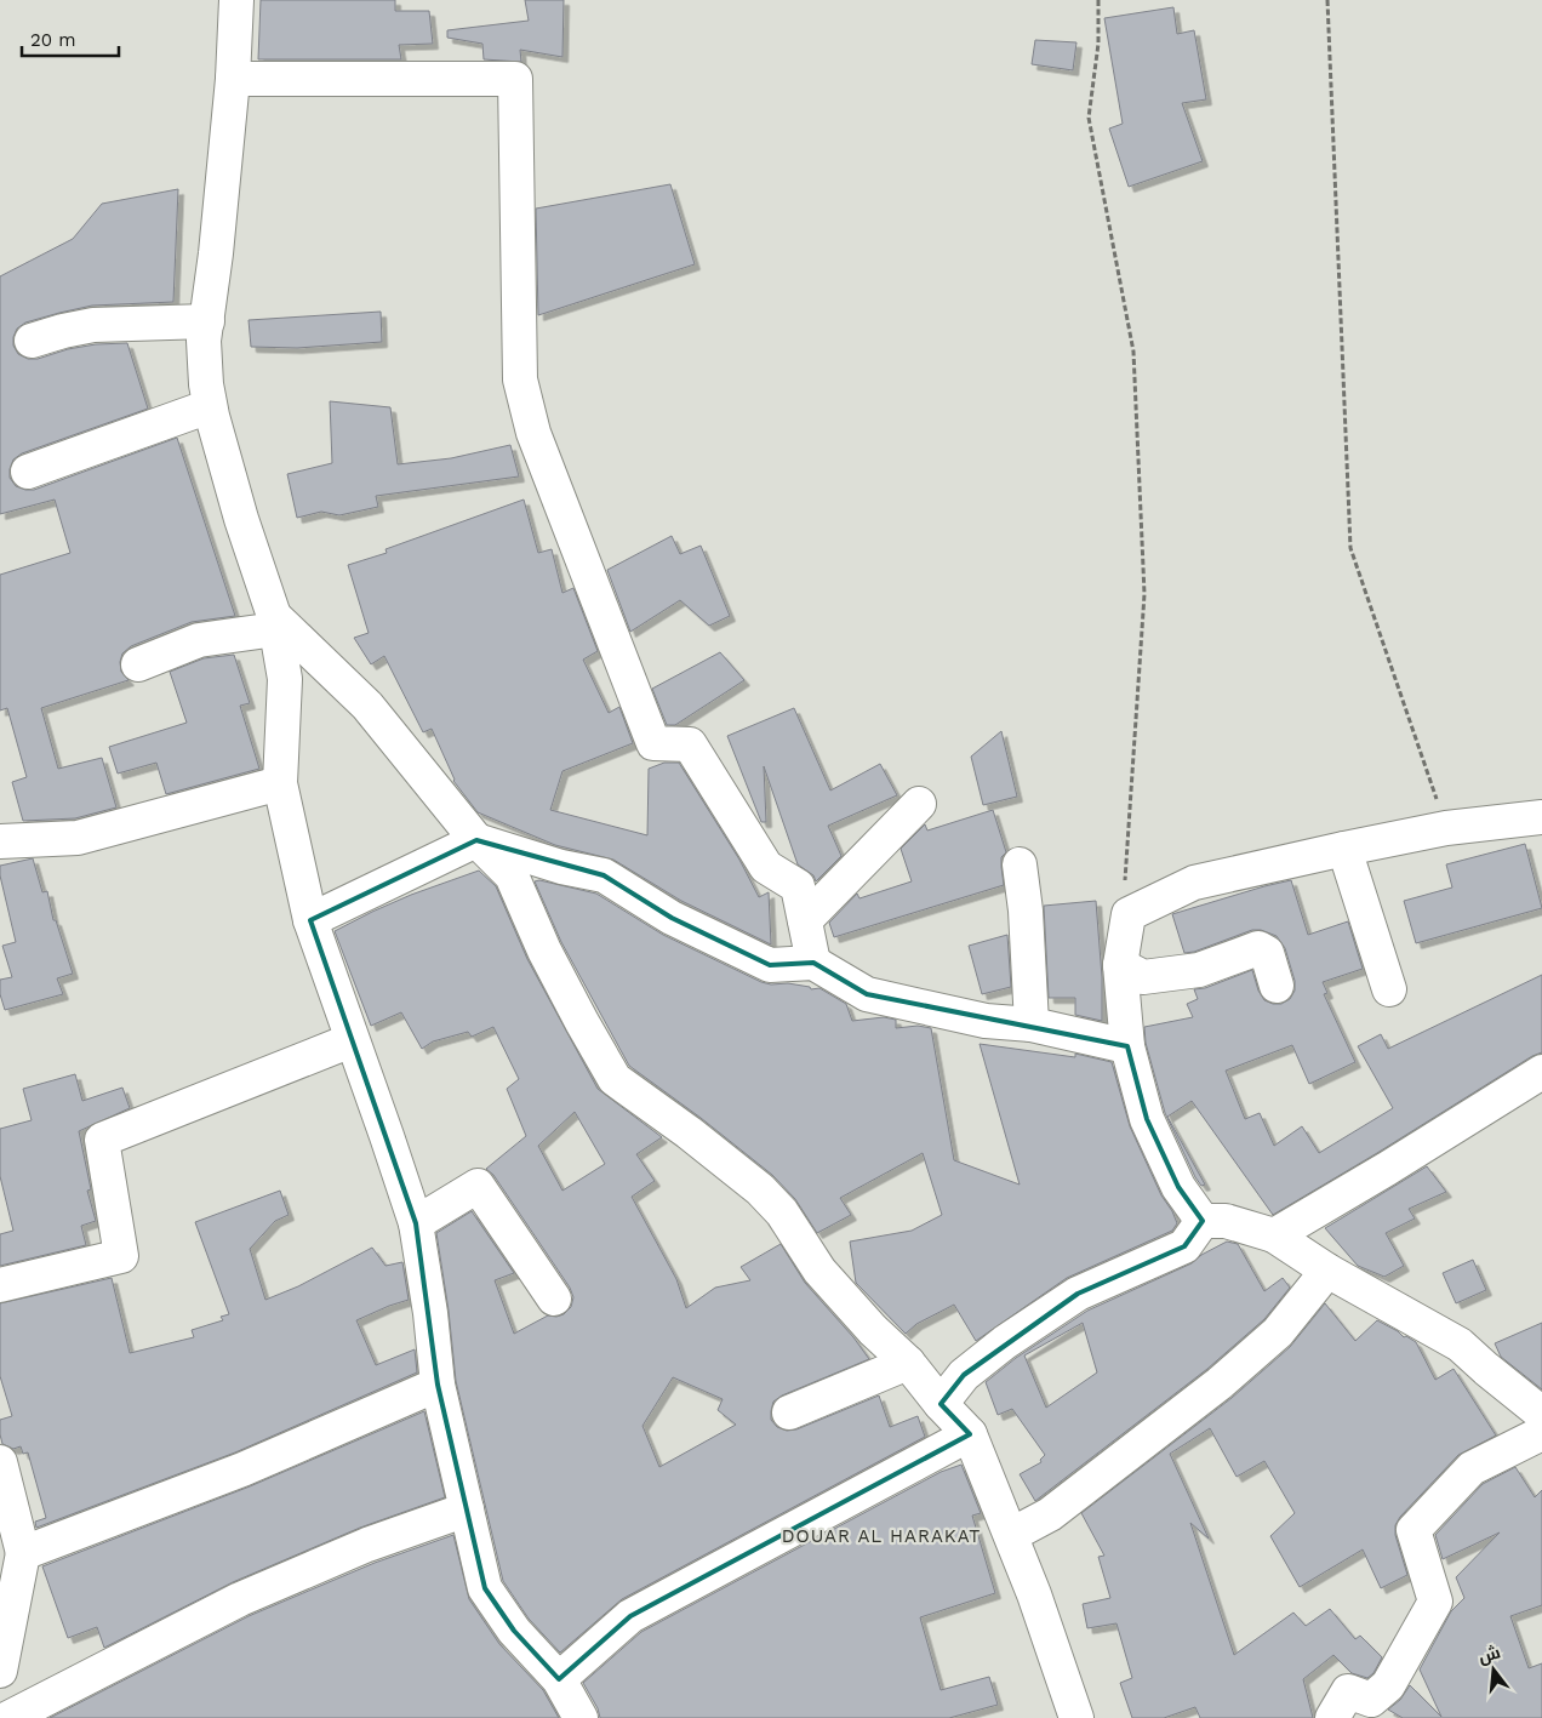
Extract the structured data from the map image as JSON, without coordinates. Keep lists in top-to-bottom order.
{
  "districts": ["DOUAR AL HARAKAT"],
  "scale_bar": "20 m",
  "north": "top"
}
